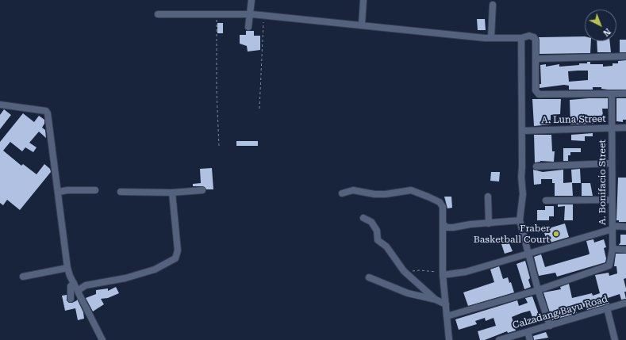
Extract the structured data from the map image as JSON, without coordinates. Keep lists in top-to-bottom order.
{
  "streets": {
    "street": ["A. Luna Street", "A. Bonifacio Street", "Calzadang Bayu Road"]
  },
  "crossings": [
    ["A. Luna Street", "A. Bonifacio Street"]
  ],
  "places": ["Fraber Basketball Court"],
  "north": "bottom right"
}
